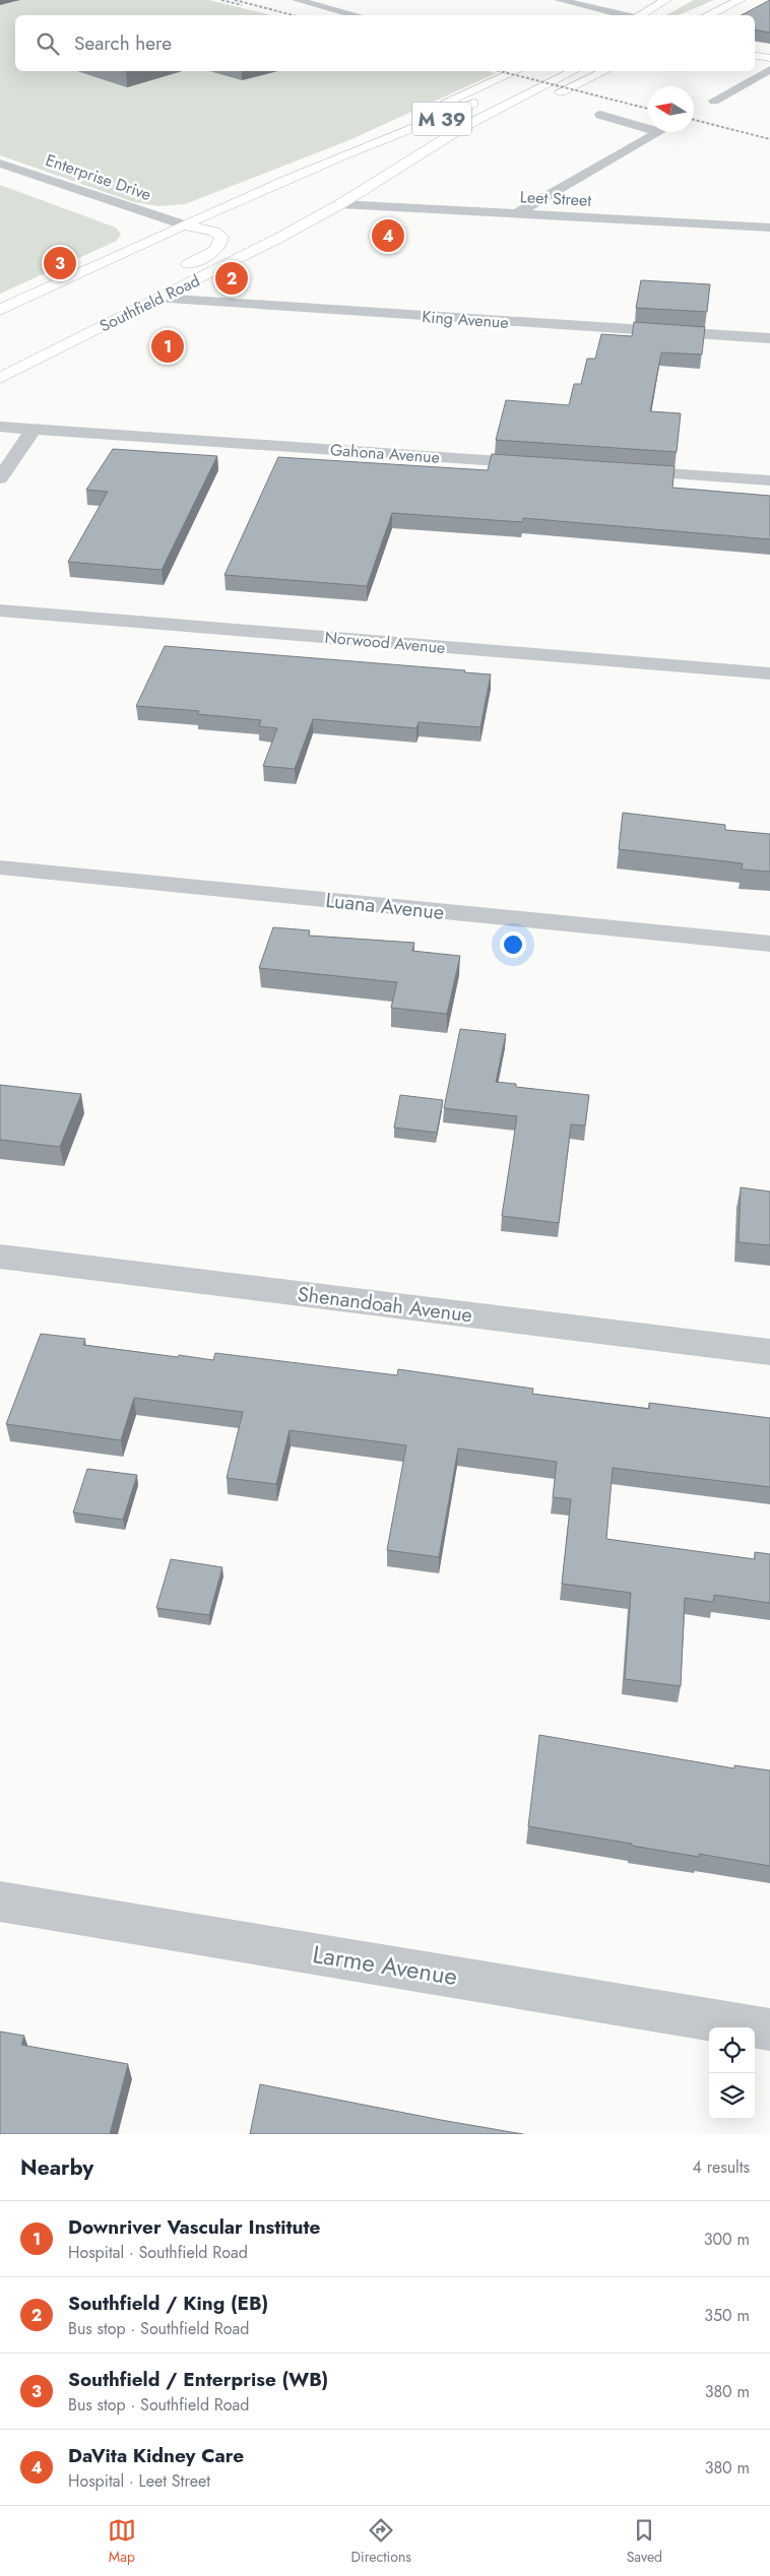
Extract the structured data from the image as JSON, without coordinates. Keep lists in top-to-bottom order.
{
  "streets": {
    "main road": ["M 39", "Southfield Road"],
    "street": [
      "Enterprise Drive",
      "Leet Street",
      "King Avenue",
      "Gahona Avenue",
      "Norwood Avenue",
      "Luana Avenue",
      "Shenandoah Avenue",
      "Larme Avenue"
    ]
  },
  "crossings": [
    ["M 39", "Enterprise Drive"],
    ["Leet Street", "Southfield Road"],
    ["Southfield Road", "King Avenue"]
  ],
  "north": "left",
  "page": {
    "search": "Search here",
    "pins": [
      "4",
      "3",
      "2",
      "1"
    ],
    "heading": ["Nearby", "4 results"],
    "list": [
      {
        "mark": "1",
        "name": "Downriver Vascular Institute",
        "note": "Hospital · Southfield Road",
        "value": "300 m"
      },
      {
        "mark": "2",
        "name": "Southfield / King (EB)",
        "note": "Bus stop · Southfield Road",
        "value": "350 m"
      },
      {
        "mark": "3",
        "name": "Southfield / Enterprise (WB)",
        "note": "Bus stop · Southfield Road",
        "value": "380 m"
      },
      {
        "mark": "4",
        "name": "DaVita Kidney Care",
        "note": "Hospital · Leet Street",
        "value": "380 m"
      }
    ],
    "nav": ["Map", "Directions", "Saved"]
  }
}
